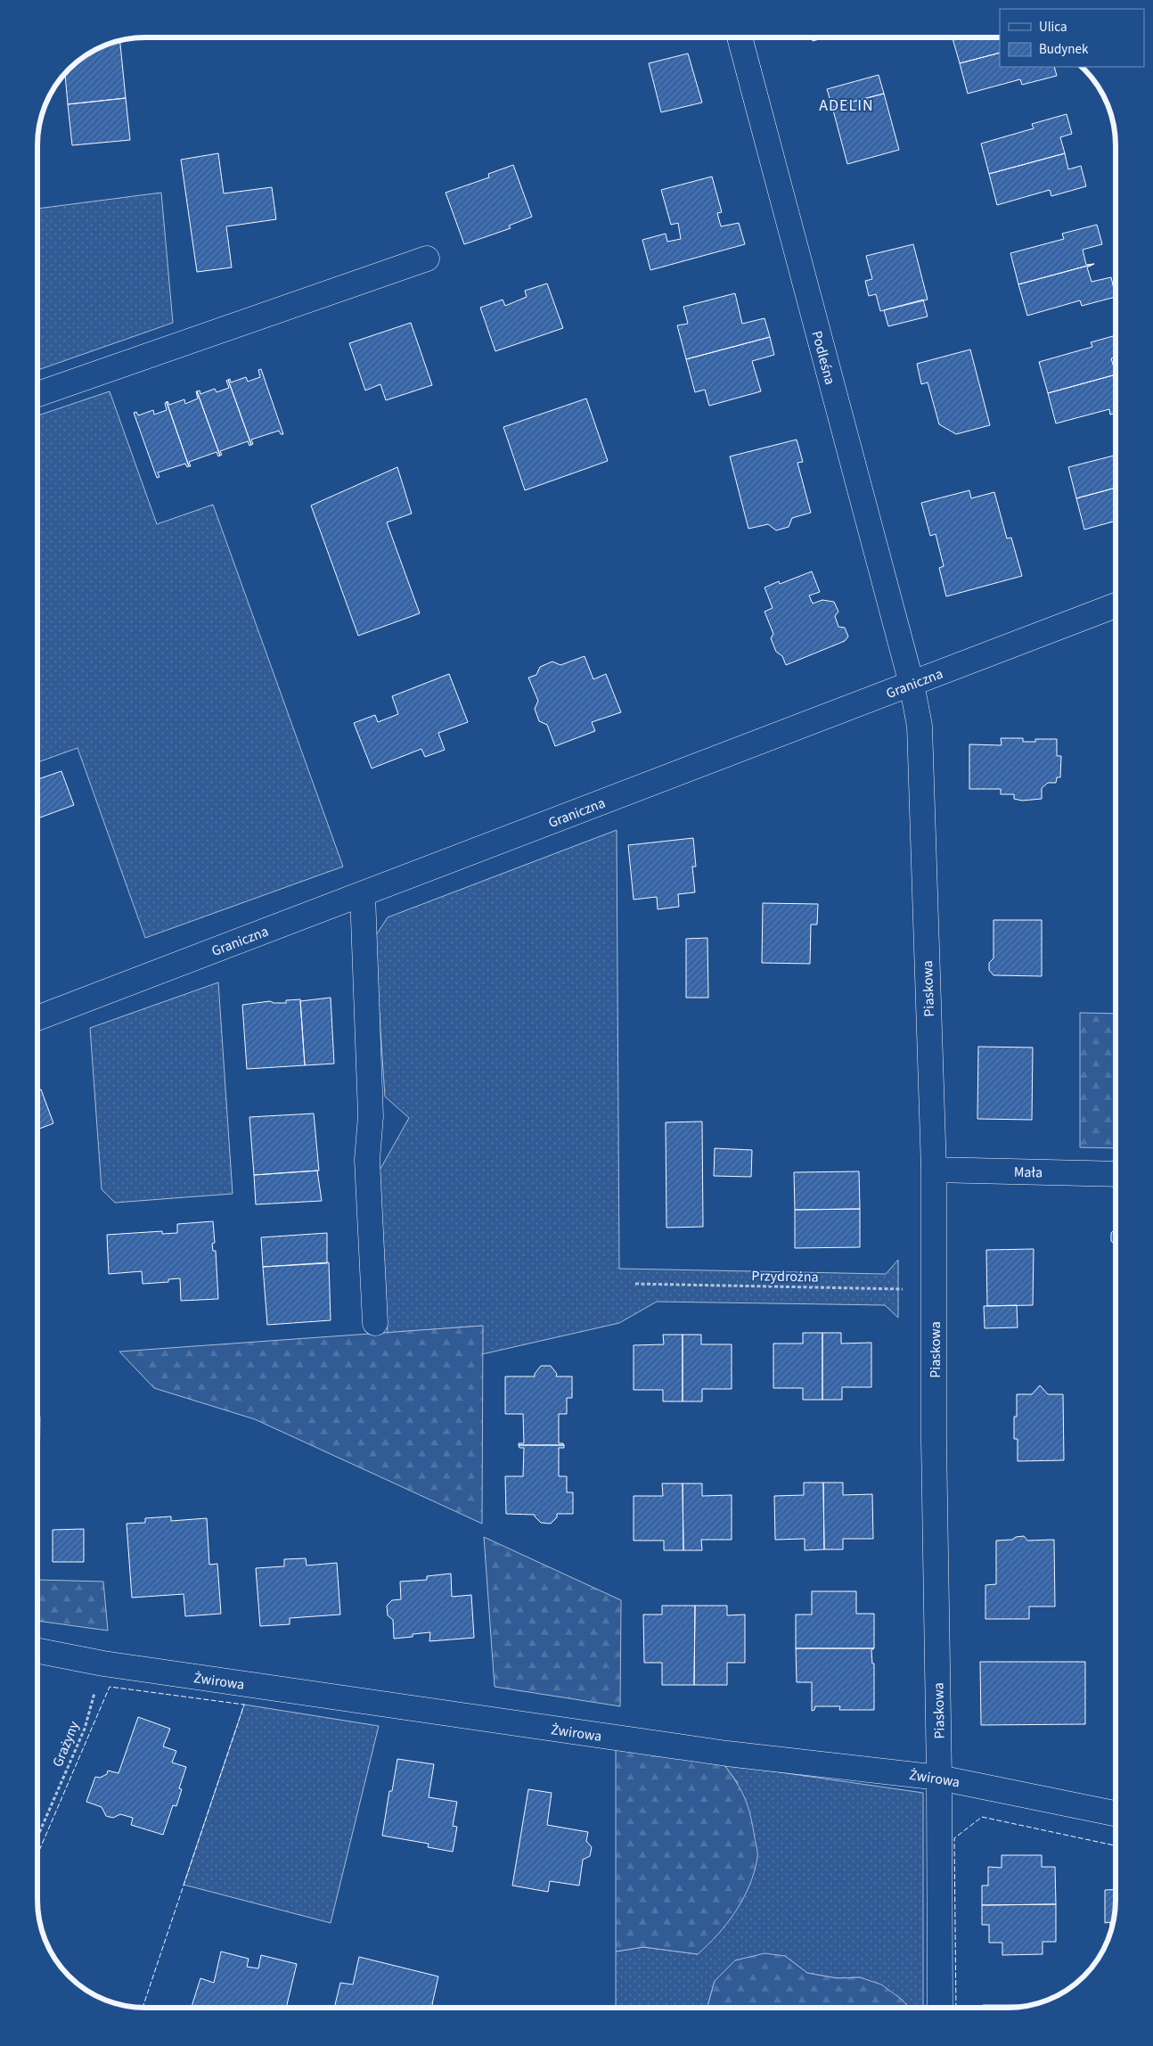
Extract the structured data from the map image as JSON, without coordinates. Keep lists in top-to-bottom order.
{
  "streets": {
    "street": [
      "Podleśna",
      "Graniczna",
      "Piaskowa",
      "Mała",
      "Żwirowa"
    ],
    "path": ["Przydrożna", "Grażyny"]
  },
  "crossings": [
    ["Podleśna", "Graniczna"],
    ["Podleśna", "Piaskowa"],
    ["Graniczna", "Piaskowa"],
    ["Piaskowa", "Mała"],
    ["Piaskowa", "Przydrożna"],
    ["Piaskowa", "Żwirowa"],
    ["Żwirowa", "Grażyny"]
  ],
  "districts": ["ADELIN"],
  "legend": ["Ulica", "Budynek"]
}
